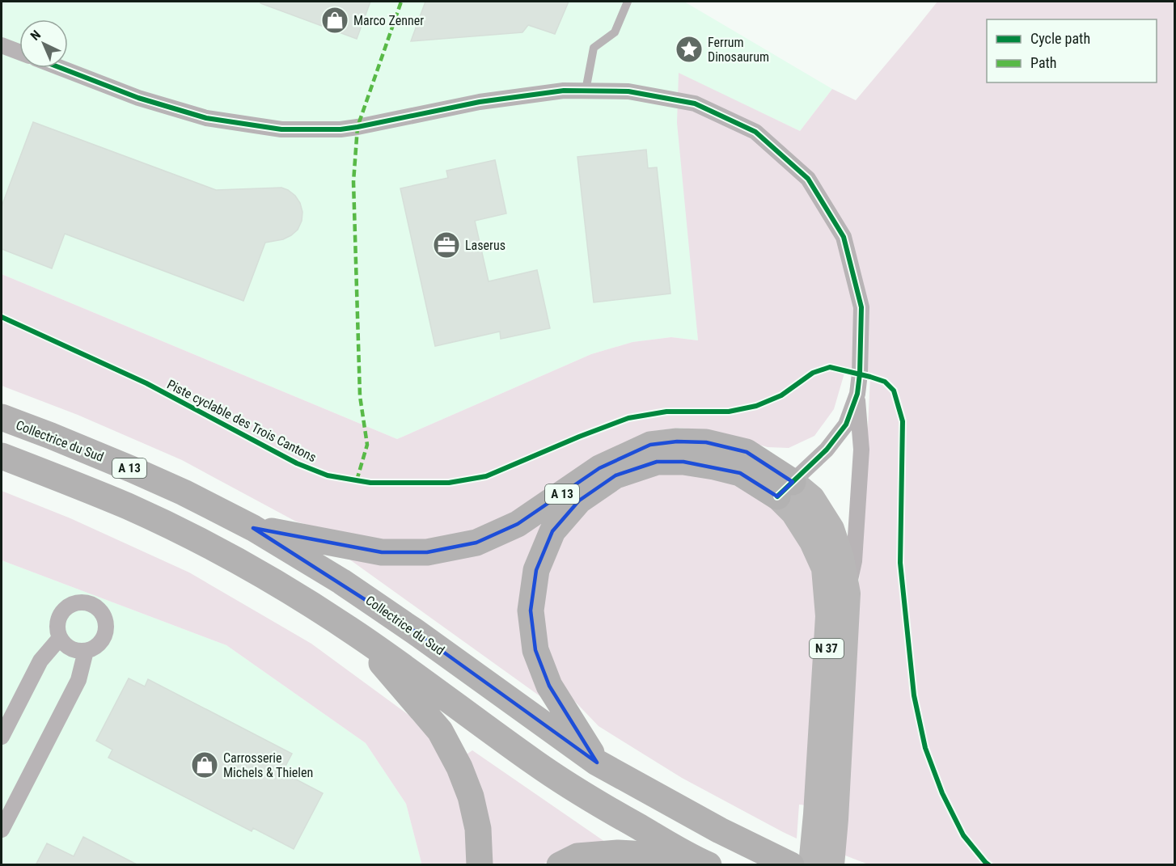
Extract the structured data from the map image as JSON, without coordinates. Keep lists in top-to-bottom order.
{
  "streets": {
    "highway": ["Collectrice du Sud", "A 13"],
    "main road": ["N 37"],
    "cycle path": ["Piste cyclable des Trois Cantons"]
  },
  "crossings": [
    ["Collectrice du Sud", "A 13"],
    ["A 13", "N 37"]
  ],
  "places": {
    "shop": ["Marco Zenner", "Carrosserie Michels & Thielen"],
    "place": ["Ferrum Dinosaurum"],
    "office": ["Laserus"]
  },
  "legend": ["Cycle path", "Path"],
  "north": "top left"
}
